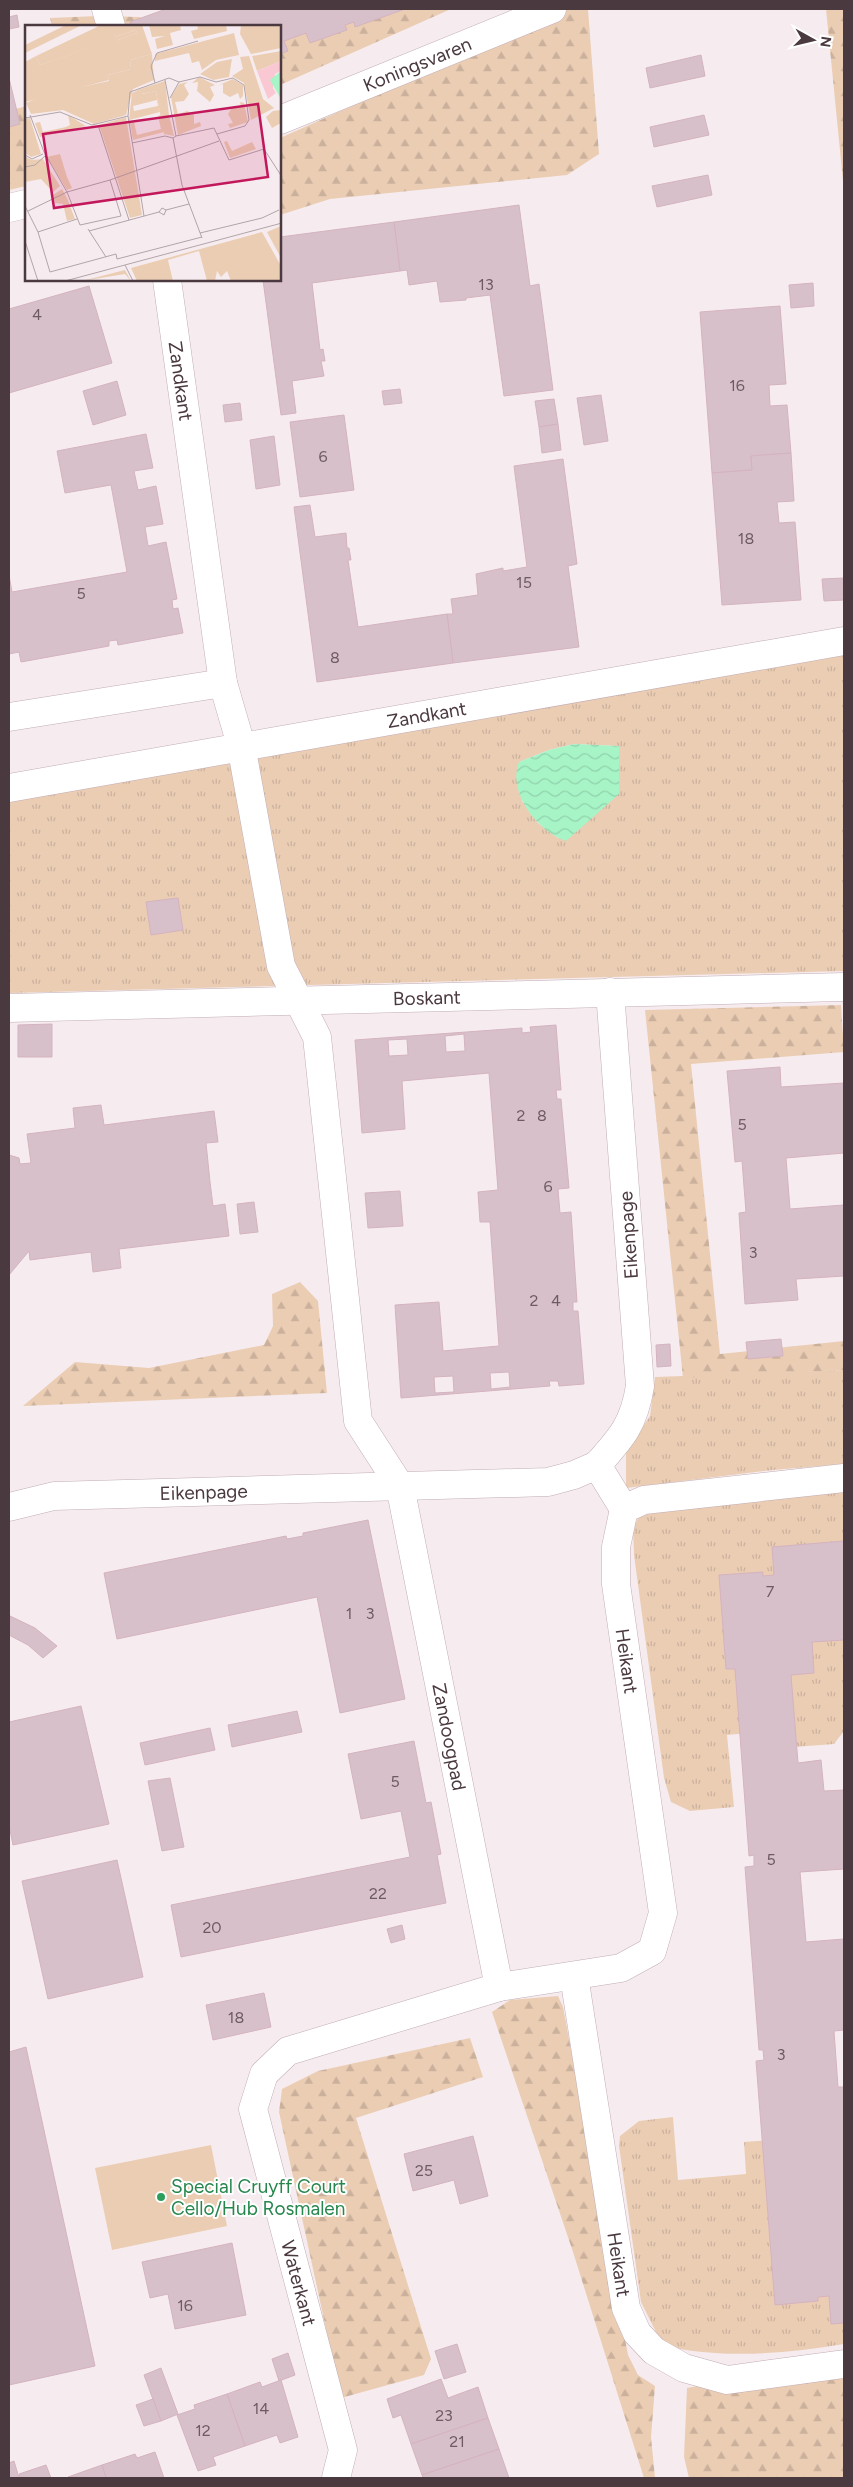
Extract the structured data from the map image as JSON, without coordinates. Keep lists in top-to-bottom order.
{
  "streets": {
    "street": [
      "Koningsvaren",
      "Zandkant",
      "Boskant",
      "Eikenpage",
      "Heikant",
      "Zandoogpad",
      "Waterkant"
    ]
  },
  "crossings": [
    ["Zandkant", "Boskant"],
    ["Zandkant", "Eikenpage"],
    ["Zandkant", "Zandoogpad"],
    ["Boskant", "Eikenpage"],
    ["Eikenpage", "Zandoogpad"],
    ["Heikant", "Zandoogpad"],
    ["Heikant", "Waterkant"],
    ["Zandoogpad", "Waterkant"]
  ],
  "places": ["Special Cruyff Court Cello/Hub Rosmalen"],
  "house_numbers": [
    "13",
    "4",
    "16",
    "6",
    "18",
    "15",
    "5",
    "8",
    "2",
    "8",
    "5",
    "6",
    "3",
    "2",
    "4",
    "7",
    "1",
    "3",
    "5",
    "5",
    "22",
    "20",
    "18",
    "3",
    "25",
    "16",
    "14",
    "23",
    "12",
    "21"
  ],
  "north": "right"
}
